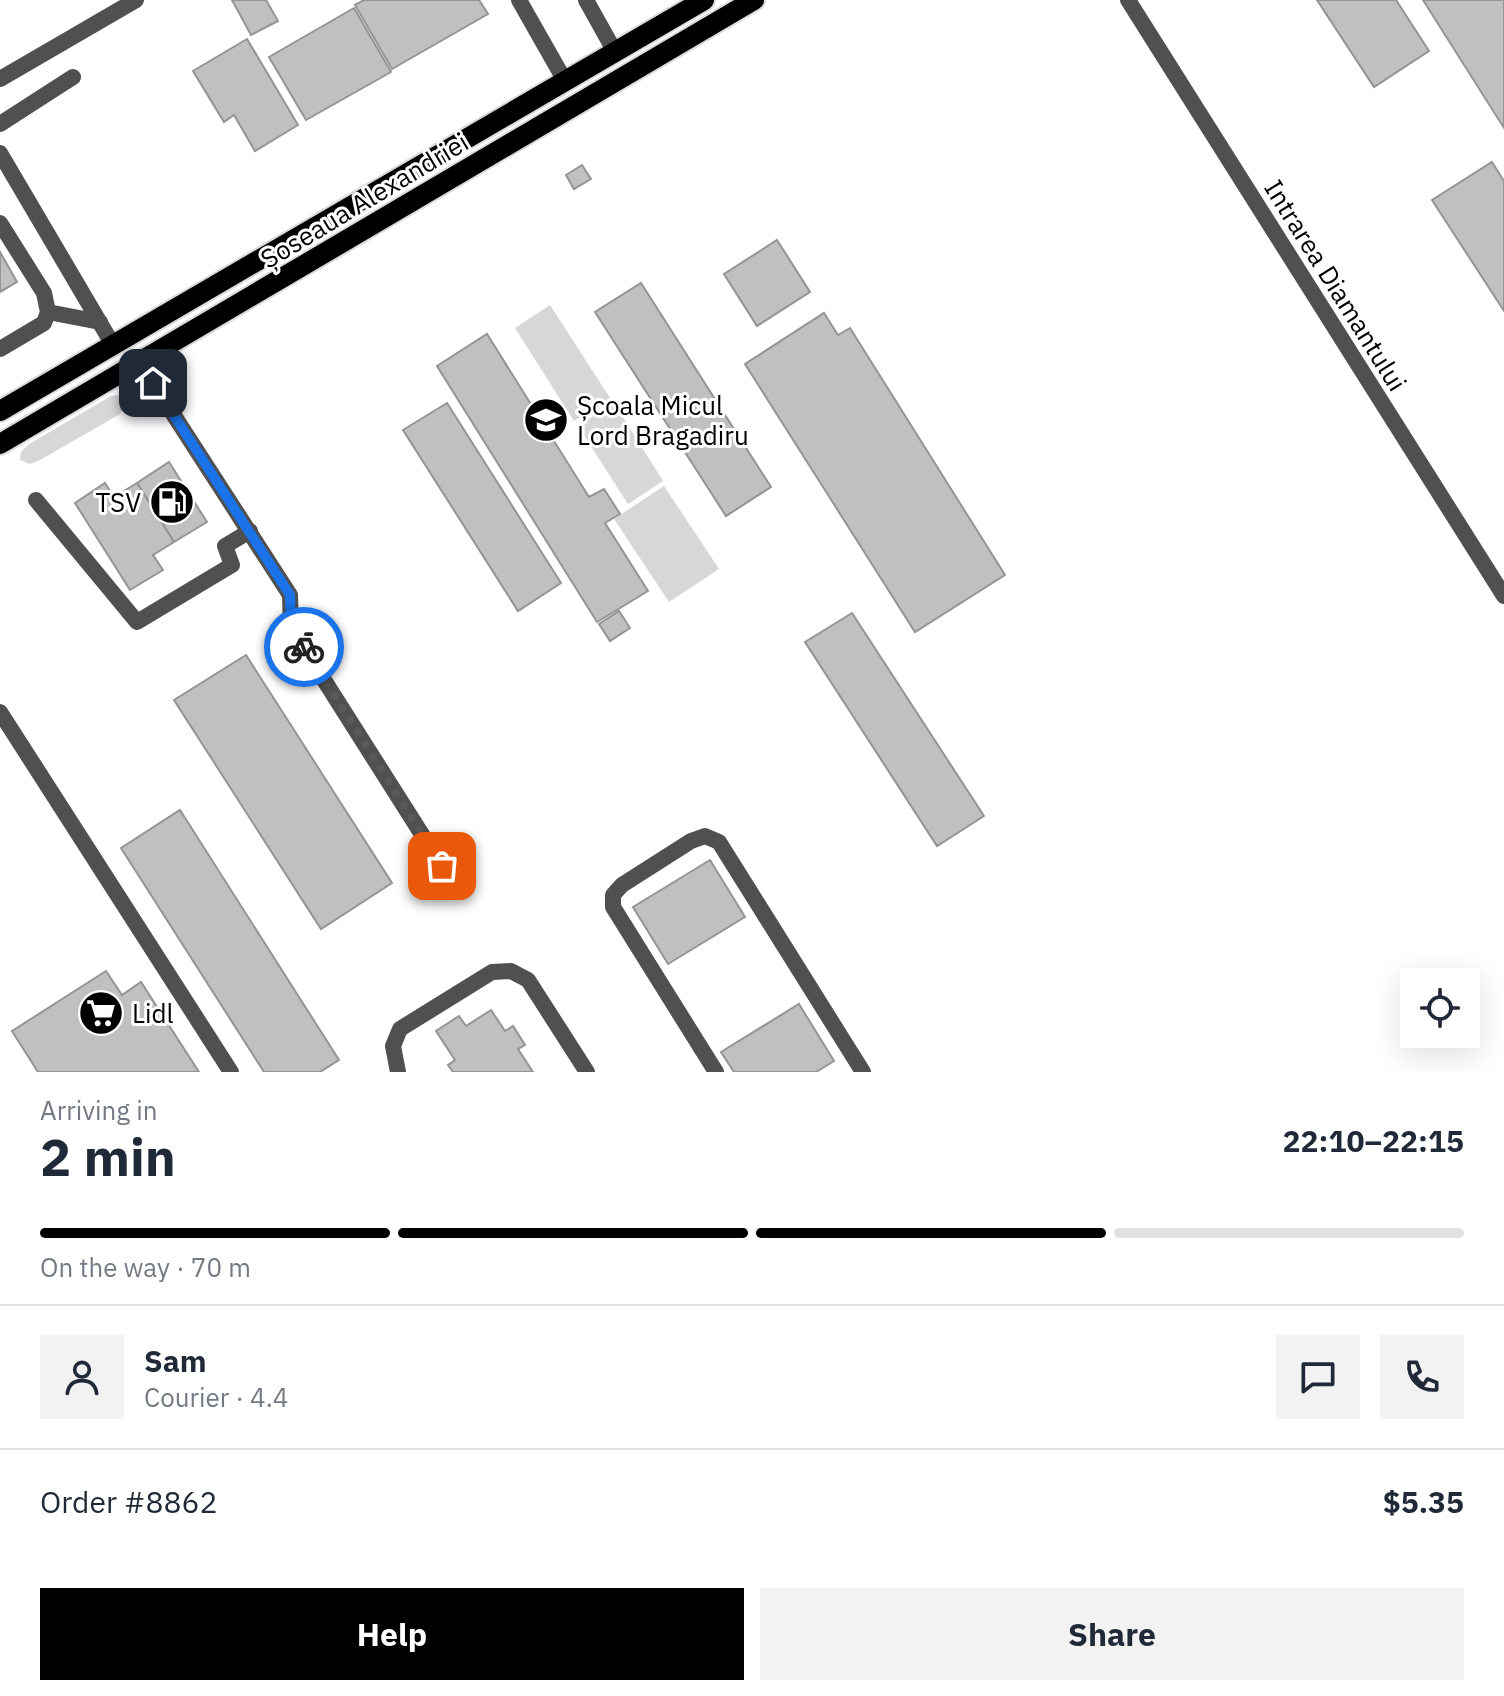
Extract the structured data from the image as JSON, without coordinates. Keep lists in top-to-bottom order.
{
  "streets": {
    "main road": ["Șoseaua Alexandriei"],
    "street": ["Intrarea Diamantului"]
  },
  "places": {
    "school or university": ["Școala Micul Lord Bragadiru"],
    "fuel station": ["TSV"],
    "supermarket": ["Lidl"]
  },
  "page": {
    "heading": ["2 min", "Arriving in", "22:10–22:15"],
    "panel": [
      "Sam",
      "Courier · 4.4",
      "Order #8862",
      "$5.35"
    ],
    "bar": "On the way · 70 m",
    "buttons": ["Help", "Share"]
  }
}
